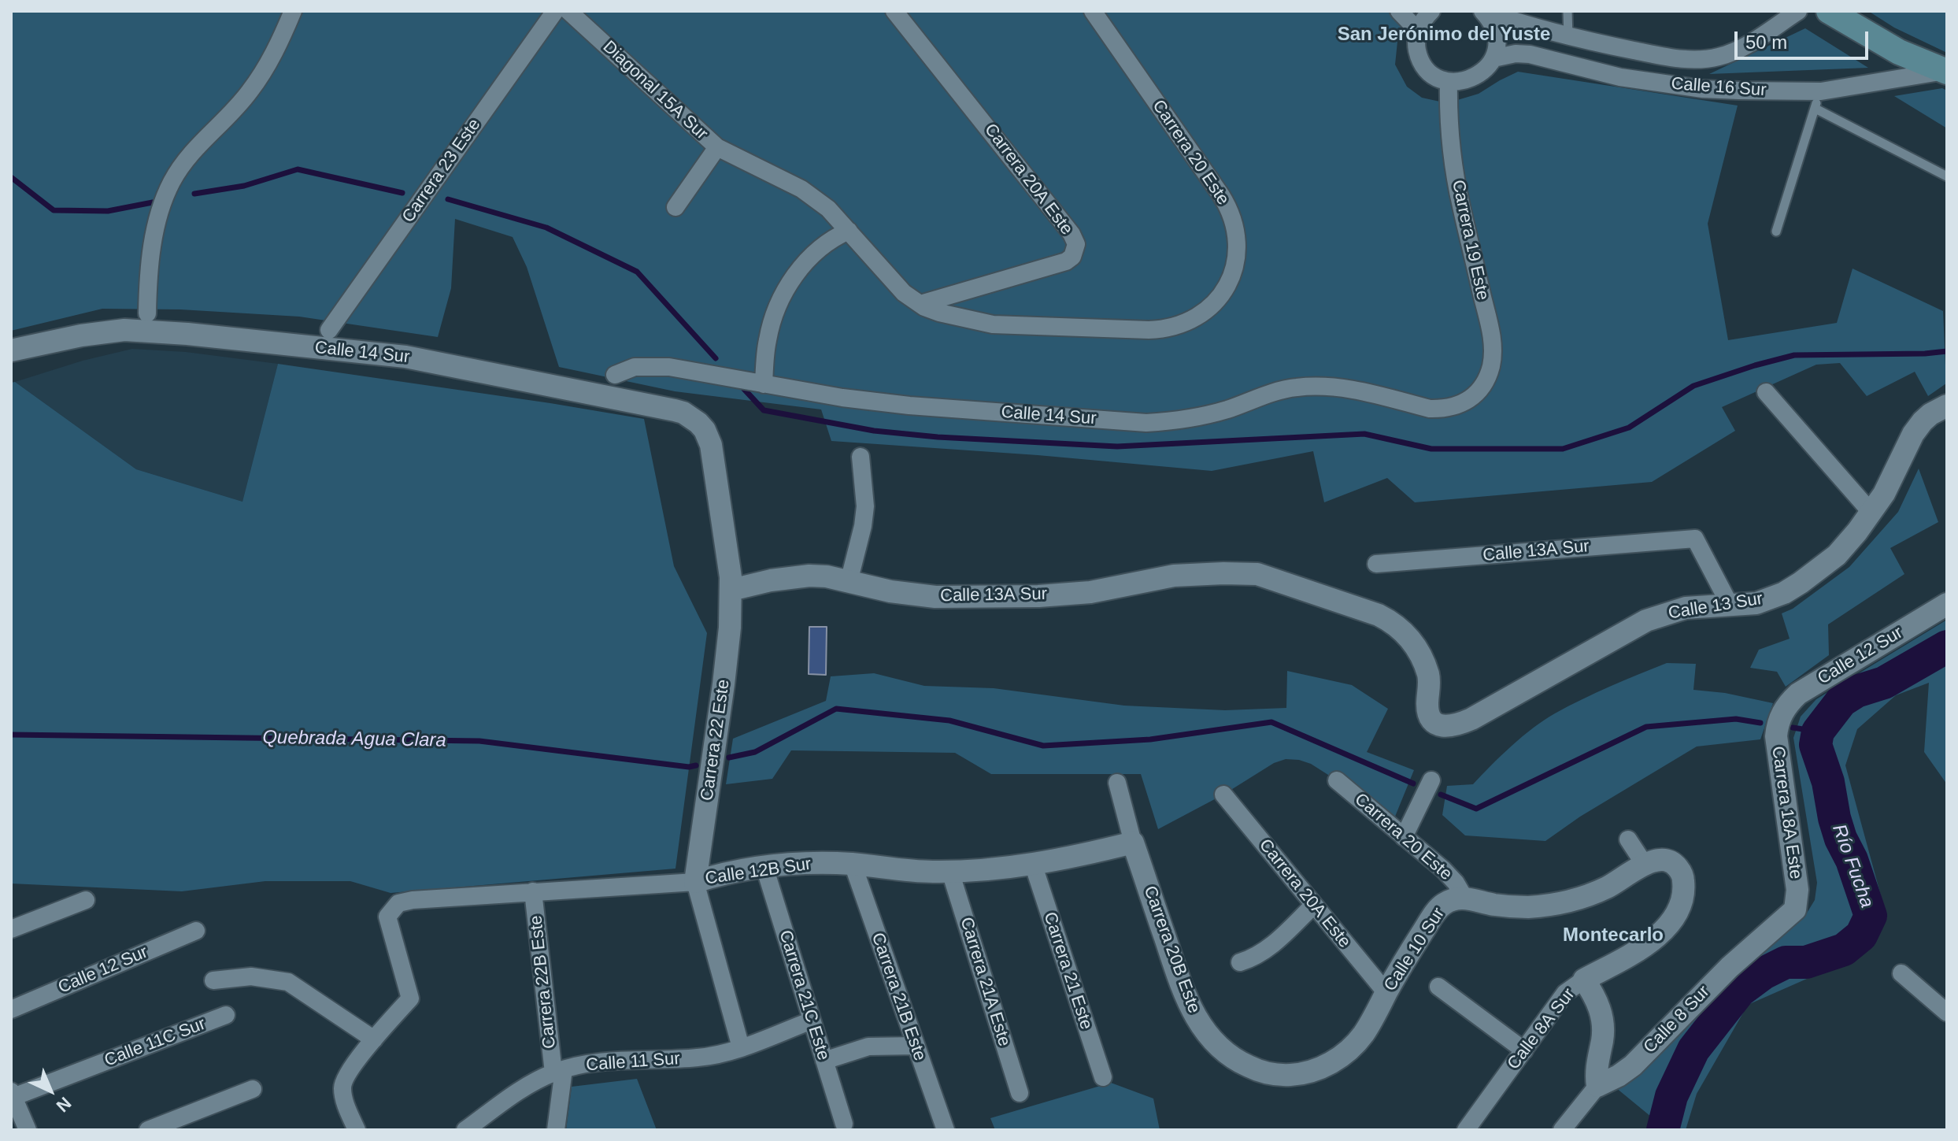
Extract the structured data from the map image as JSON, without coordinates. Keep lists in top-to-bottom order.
{
  "streets": {
    "street": [
      "Calle 16 Sur",
      "Diagonal 15A Sur",
      "Carrera 20 Este",
      "Carrera 23 Este",
      "Carrera 20A Este",
      "Carrera 19 Este",
      "Calle 14 Sur",
      "Calle 13A Sur",
      "Calle 13 Sur",
      "Calle 12 Sur",
      "Carrera 22 Este",
      "Carrera 18A Este",
      "Calle 12B Sur",
      "Carrera 20B Este",
      "Calle 10 Sur",
      "Carrera 21 Este",
      "Carrera 22B Este",
      "Carrera 21A Este",
      "Carrera 21C Este",
      "Carrera 21B Este",
      "Calle 8 Sur",
      "Calle 8A Sur",
      "Calle 11C Sur",
      "Calle 11 Sur"
    ]
  },
  "crossings": [
    ["Diagonal 15A Sur", "Carrera 20 Este"],
    ["Diagonal 15A Sur", "Carrera 20A Este"],
    ["Carrera 20 Este", "Carrera 20A Este"],
    ["Carrera 20 Este", "Calle 10 Sur"],
    ["Carrera 20A Este", "Calle 10 Sur"],
    ["Carrera 19 Este", "Calle 14 Sur"],
    ["Calle 14 Sur", "Carrera 22 Este"],
    ["Calle 13A Sur", "Calle 13 Sur"],
    ["Calle 13A Sur", "Carrera 22 Este"],
    ["Calle 12 Sur", "Carrera 18A Este"],
    ["Carrera 22 Este", "Calle 12B Sur"],
    ["Carrera 22 Este", "Calle 11 Sur"],
    ["Carrera 18A Este", "Calle 8 Sur"],
    ["Calle 12B Sur", "Carrera 20B Este"],
    ["Calle 12B Sur", "Carrera 21 Este"],
    ["Calle 12B Sur", "Carrera 22B Este"],
    ["Calle 12B Sur", "Carrera 21A Este"],
    ["Calle 12B Sur", "Carrera 21C Este"],
    ["Calle 12B Sur", "Carrera 21B Este"],
    ["Carrera 20B Este", "Calle 10 Sur"],
    ["Calle 10 Sur", "Calle 8A Sur"],
    ["Carrera 22B Este", "Calle 11 Sur"],
    ["Carrera 21C Este", "Calle 11 Sur"]
  ],
  "districts": ["San Jerónimo del Yuste", "Montecarlo"],
  "water": ["Quebrada Agua Clara", "Río Fucha"],
  "scale_bar": "50 m",
  "north": "bottom right"
}
